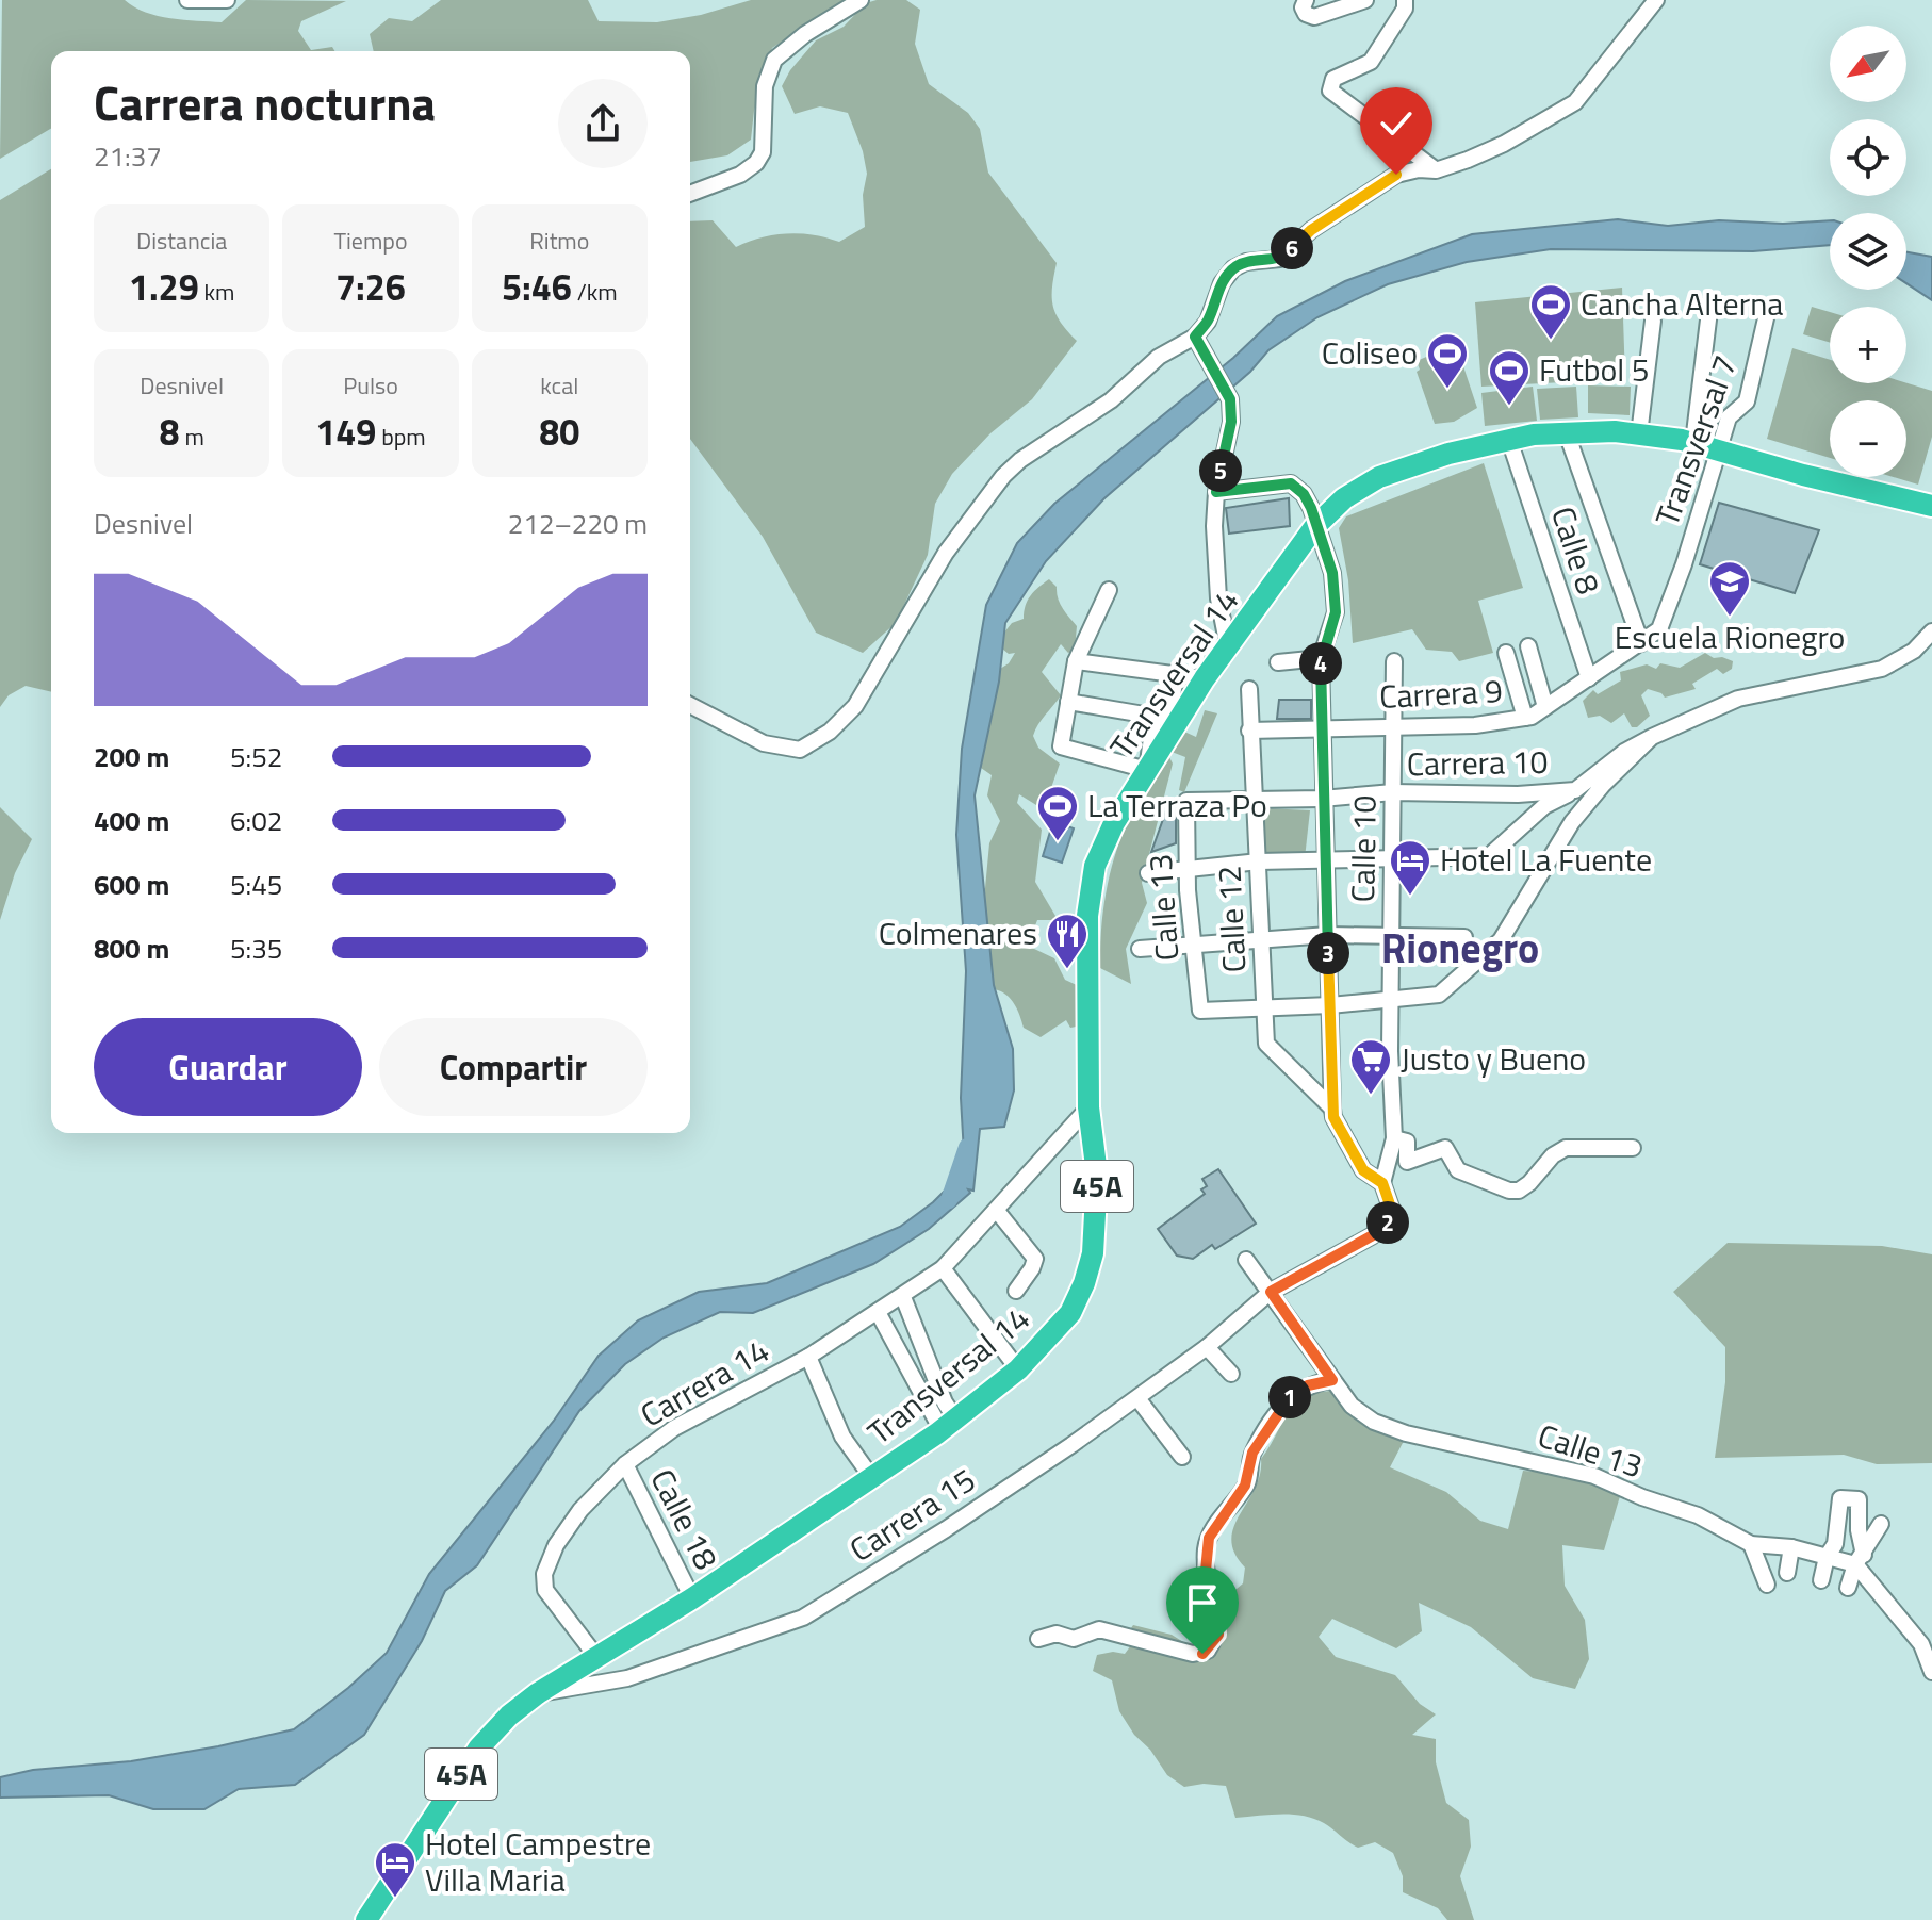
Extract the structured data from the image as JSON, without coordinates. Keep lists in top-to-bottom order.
{
  "streets": {
    "highway": ["Transversal 14", "45A"],
    "street": [
      "Transversal 7",
      "Calle 8",
      "Carrera 9",
      "Carrera 10",
      "Calle 10",
      "Calle 13",
      "Calle 12",
      "Carrera 14",
      "Carrera 15",
      "Calle 18"
    ]
  },
  "crossings": [
    ["Transversal 7", "Carrera 9"],
    ["Transversal 7", "45A"],
    ["Calle 8", "Transversal 14"],
    ["Calle 8", "Carrera 9"],
    ["Calle 8", "45A"],
    ["Transversal 14", "45A"],
    ["Transversal 14", "Carrera 14"],
    ["Transversal 14", "Carrera 15"],
    ["Transversal 14", "Calle 18"],
    ["Carrera 9", "Calle 10"],
    ["Carrera 9", "Calle 12"],
    ["Carrera 10", "Calle 10"],
    ["Carrera 10", "Calle 13"],
    ["Carrera 10", "Calle 12"],
    ["Calle 10", "Carrera 15"],
    ["Calle 13", "Calle 12"],
    ["Calle 13", "Carrera 15"],
    ["Carrera 14", "Calle 18"]
  ],
  "districts": ["Rionegro"],
  "places": {
    "sports": [
      "Cancha Alterna",
      "Coliseo",
      "Futbol 5",
      "La Terraza Po"
    ],
    "school or university": ["Escuela Rionegro"],
    "hotel": ["Hotel La Fuente", "Hotel Campestre Villa Maria"],
    "restaurant": ["Colmenares"],
    "supermarket": ["Justo y Bueno"]
  },
  "north": "bottom left",
  "page": {
    "map_buttons": ["+", "−"],
    "heading": ["Carrera nocturna", "21:37"],
    "stats": [
      ["Distancia", "1.29 km"],
      ["Tiempo", "7:26"],
      ["Ritmo", "5:46 /km"],
      ["Desnivel", "8 m"],
      ["Pulso", "149 bpm"],
      ["kcal", "80"]
    ],
    "pins": [
      "6",
      "5",
      "4",
      "3",
      "2",
      "1"
    ],
    "chart": ["Desnivel", "212–220 m"],
    "list": [
      {
        "name": "200 m",
        "note": "5:52"
      },
      {
        "name": "400 m",
        "note": "6:02"
      },
      {
        "name": "600 m",
        "note": "5:45"
      },
      {
        "name": "800 m",
        "note": "5:35"
      }
    ],
    "buttons": ["Guardar", "Compartir"]
  }
}
